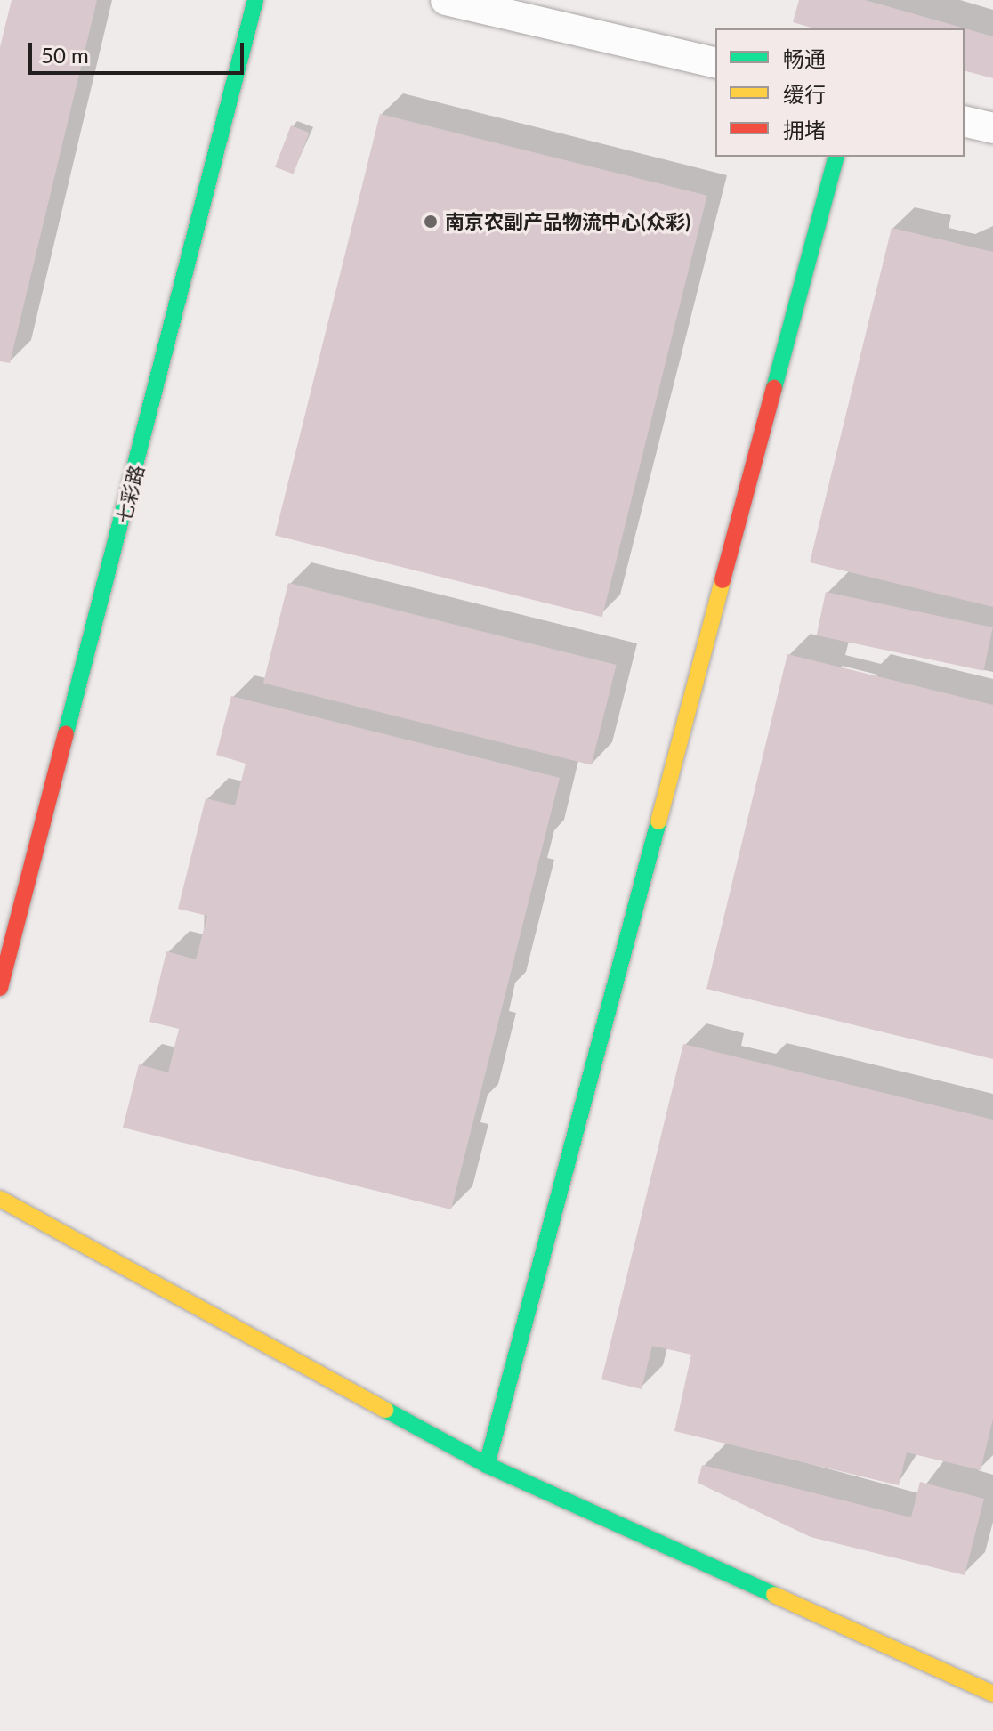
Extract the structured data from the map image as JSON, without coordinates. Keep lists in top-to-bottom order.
{
  "streets": {
    "street": ["七彩路"]
  },
  "places": ["南京农副产品物流中心(众彩)"],
  "legend": ["畅通", "缓行", "拥堵"],
  "scale_bar": "50 m"
}
